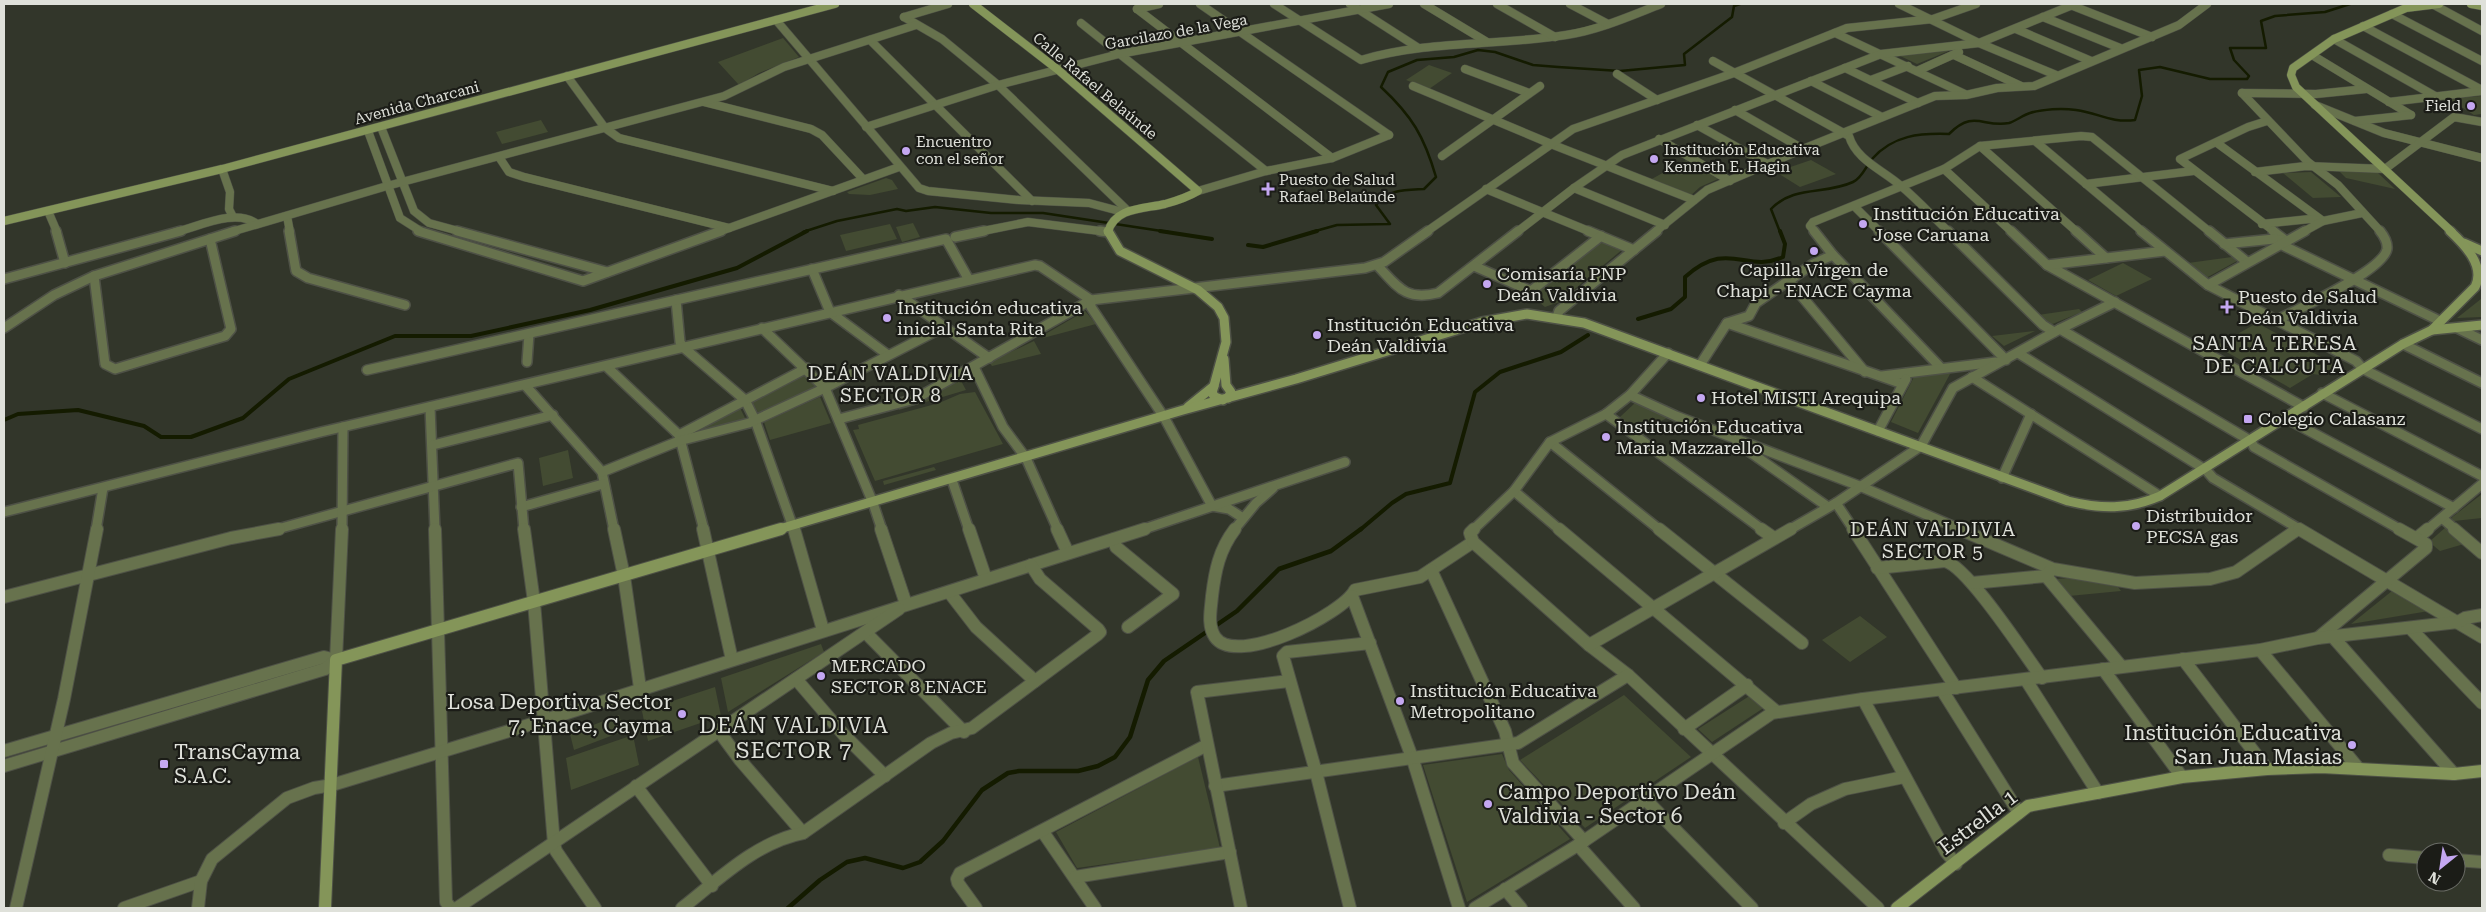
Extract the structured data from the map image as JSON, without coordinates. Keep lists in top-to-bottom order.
{
  "streets": {
    "street": [
      "Garcilazo de la Vega",
      "Calle Rafael Belaúnde",
      "Avenida Charcani",
      "Estrella 1"
    ]
  },
  "crossings": [
    ["Garcilazo de la Vega", "Calle Rafael Belaúnde"]
  ],
  "districts": [
    "SANTA TERESA DE CALCUTA",
    "DEÁN VALDIVIA SECTOR 8",
    "DEÁN VALDIVIA SECTOR 5",
    "DEÁN VALDIVIA SECTOR 7"
  ],
  "places": {
    "other": [
      "Field",
      "Encuentro con el señor",
      "Institución Educativa Kenneth E. Hagin",
      "Institución Educativa Jose Caruana",
      "Capilla Virgen de Chapi - ENACE Cayma",
      "Comisaría PNP Deán Valdivia",
      "Institución educativa inicial Santa Rita",
      "Institución Educativa Deán Valdivia",
      "Hotel MISTI Arequipa",
      "Institución Educativa Maria Mazzarello",
      "Distribuidor PECSA gas",
      "MERCADO SECTOR 8 ENACE",
      "Institución Educativa Metropolitano",
      "Losa Deportiva Sector 7, Enace, Cayma",
      "Institución Educativa San Juan Masias",
      "Campo Deportivo Deán Valdivia - Sector 6"
    ],
    "health": ["Puesto de Salud Rafael Belaúnde", "Puesto de Salud Deán Valdivia"],
    "transit": ["Colegio Calasanz", "TransCayma S.A.C."]
  },
  "north": "bottom left"
}
